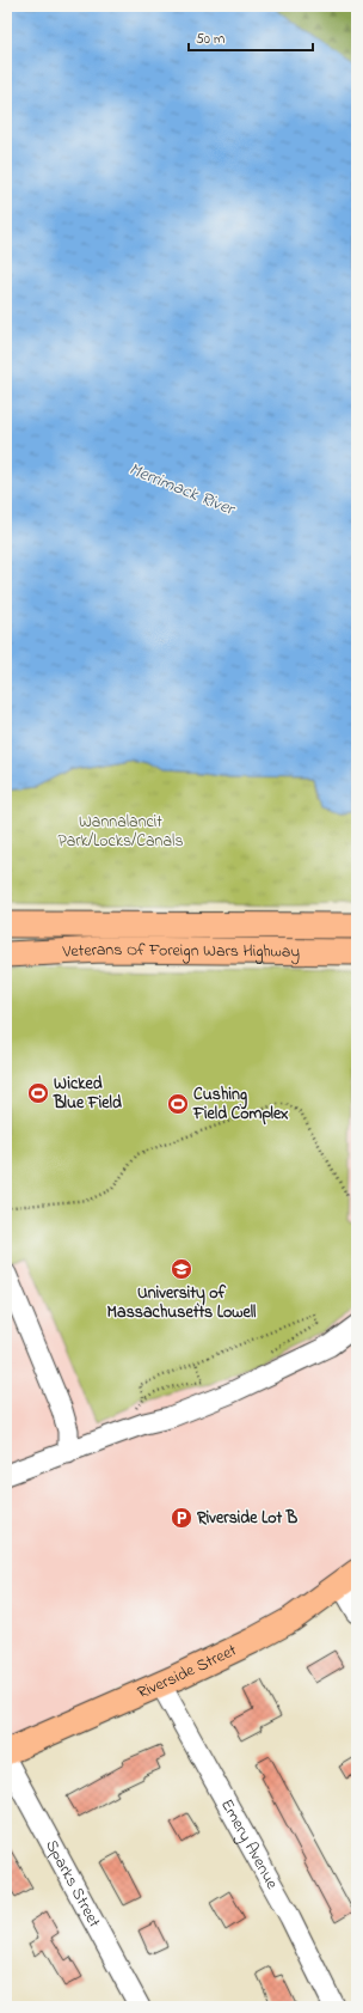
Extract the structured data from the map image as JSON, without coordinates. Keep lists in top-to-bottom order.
{
  "streets": {
    "main road": ["Veterans Of Foreign Wars Highway", "Riverside Street"],
    "street": ["Emery Avenue", "Sparks Street"]
  },
  "crossings": [
    ["Riverside Street", "Emery Avenue"]
  ],
  "water": ["Merrimack River"],
  "parks": ["Wannalancit Park/Locks/Canals"],
  "places": {
    "sports": ["Wicked Blue Field", "Cushing Field Complex"],
    "school or university": ["University of Massachusetts Lowell"],
    "parking": ["Riverside Lot B"]
  },
  "scale_bar": "50 m"
}
